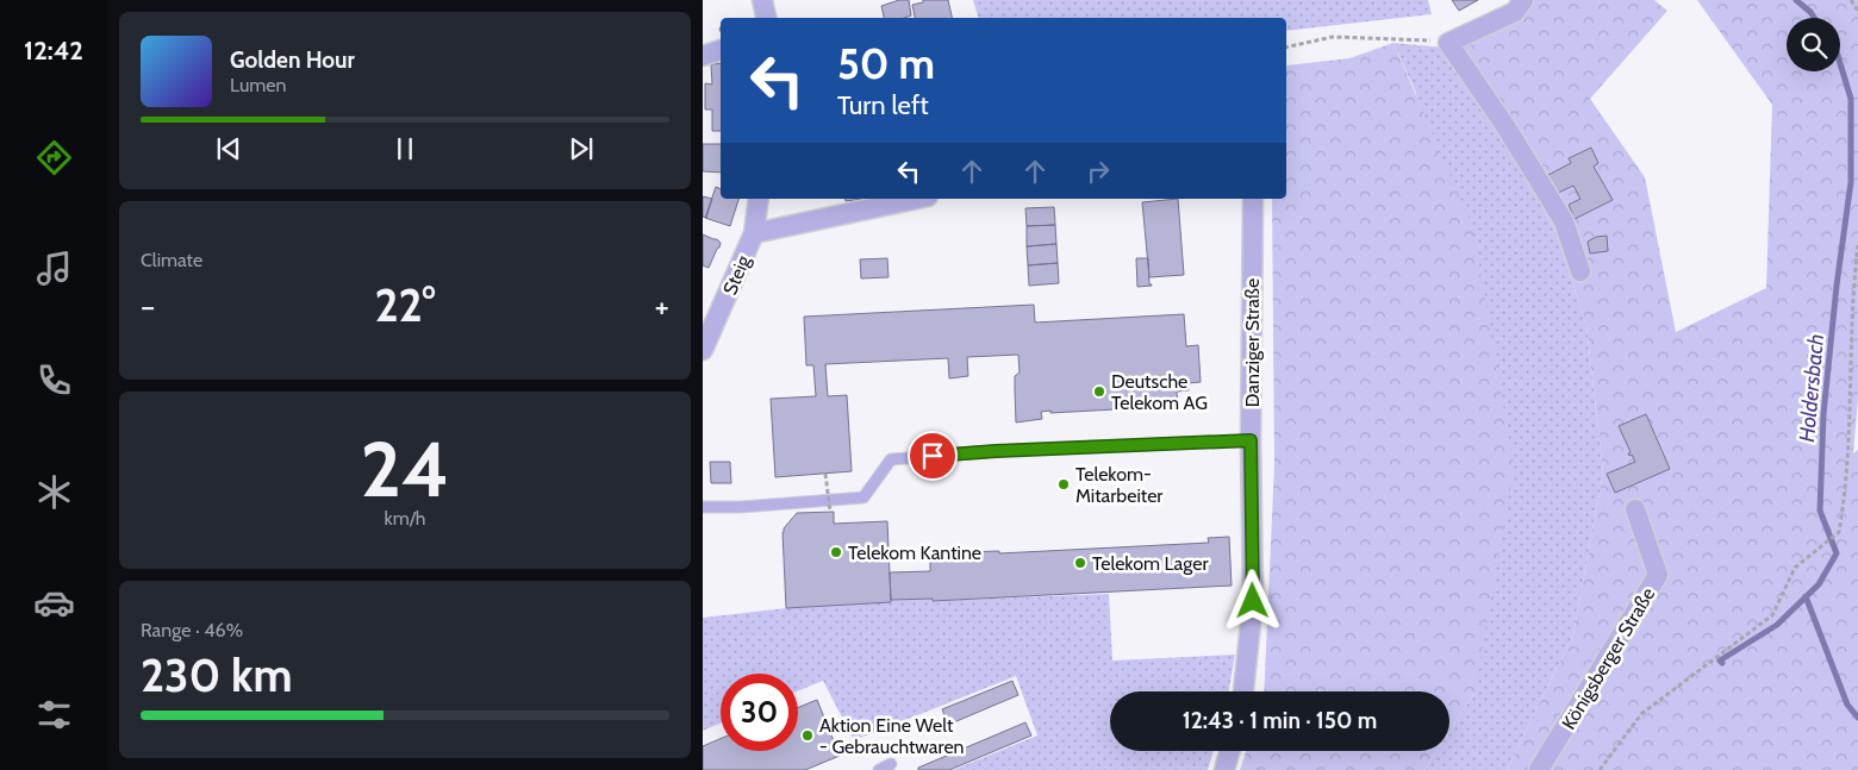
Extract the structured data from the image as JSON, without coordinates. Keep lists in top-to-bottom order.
{
  "streets": {
    "street": ["Steig", "Danziger Straße", "Königsberger Straße"]
  },
  "water": ["Holdersbach"],
  "places": [
    "Deutsche Telekom AG",
    "Telekom- Mitarbeiter",
    "Telekom Kantine",
    "Telekom Lager",
    "Aktion Eine Welt - Gebrauchtwaren"
  ],
  "page": {
    "tabs": "12:42",
    "turn": ["50 m", "Turn left"],
    "song": ["Golden Hour", "Lumen"],
    "tile": [
      "Climate",
      ["24", "km/h"],
      ["Range · 46%", "230 km"]
    ],
    "heat": ["−", "22°", "+"],
    "limit": "30",
    "trip": "12:43 · 1 min · 150 m"
  }
}
